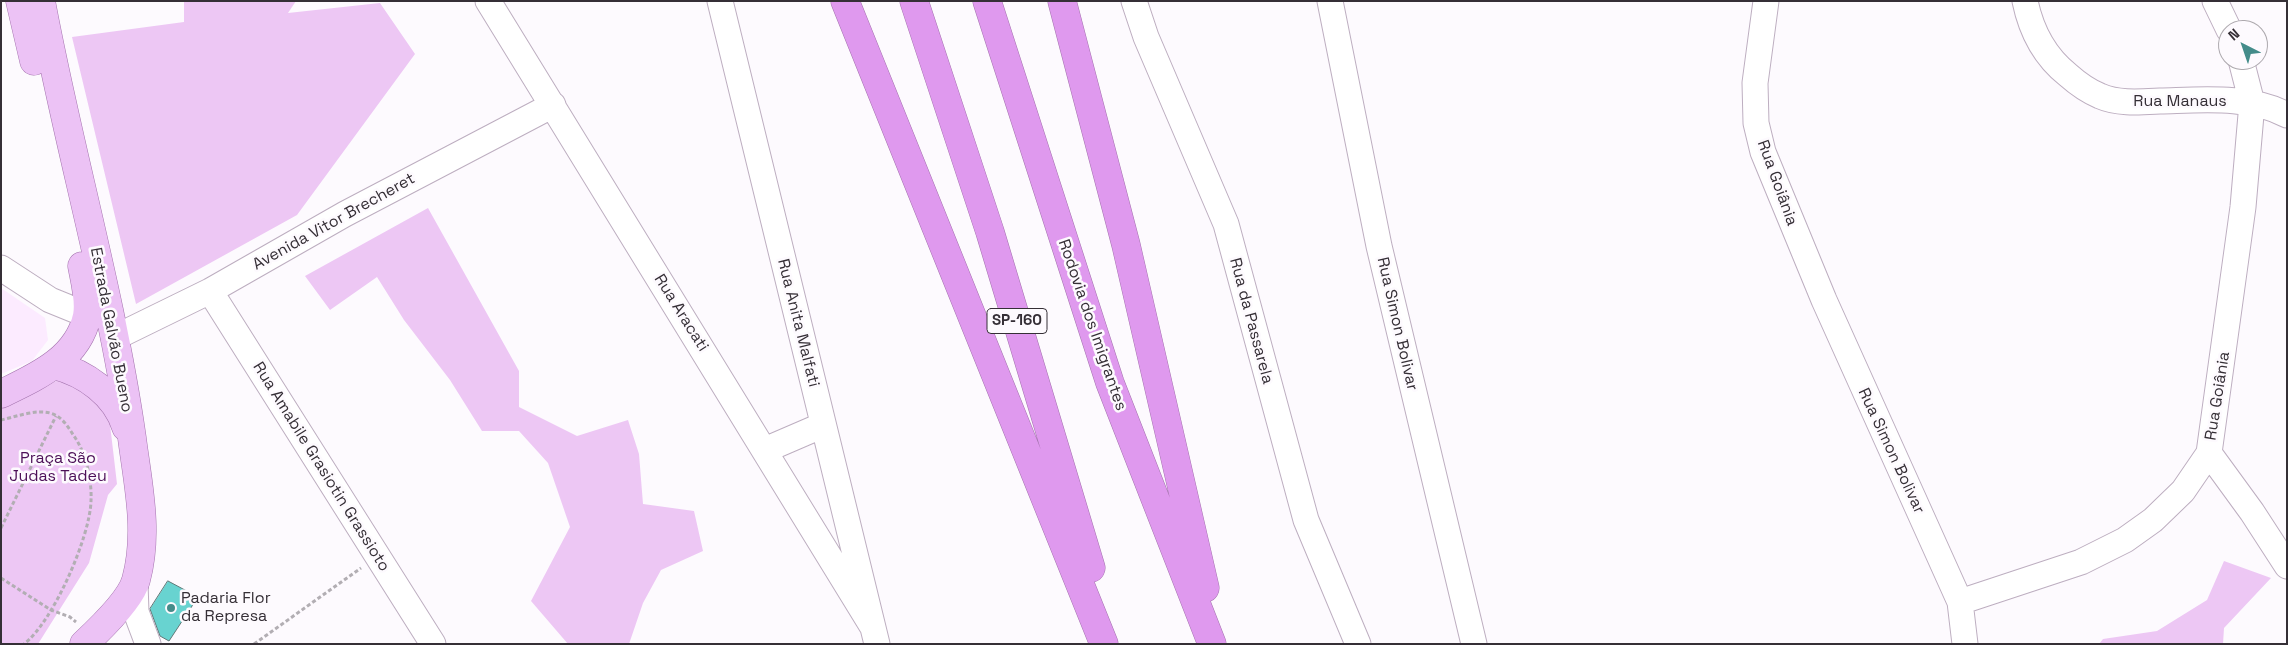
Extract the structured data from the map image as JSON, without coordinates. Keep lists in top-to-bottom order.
{
  "streets": {
    "highway": ["SP-160", "Rodovia dos Imigrantes"],
    "main road": ["Estrada Galvão Bueno"],
    "street": [
      "Rua Manaus",
      "Rua Goiânia",
      "Avenida Vitor Brecheret",
      "Rua Aracati",
      "Rua da Passarela",
      "Rua Anita Malfati",
      "Rua Simon Bolivar",
      "Rua Amabile Grasiotin Grassioto"
    ]
  },
  "crossings": [
    ["Rua Manaus", "Rua Goiânia"],
    ["Rua Goiânia", "Rua Simon Bolivar"],
    ["Avenida Vitor Brecheret", "Rua Aracati"],
    ["Avenida Vitor Brecheret", "Estrada Galvão Bueno"],
    ["Avenida Vitor Brecheret", "Rua Amabile Grasiotin Grassioto"],
    ["Rua Aracati", "Rua Anita Malfati"]
  ],
  "parks": ["Praça São Judas Tadeu"],
  "places": ["Padaria Flor da Represa"],
  "north": "top left"
}
